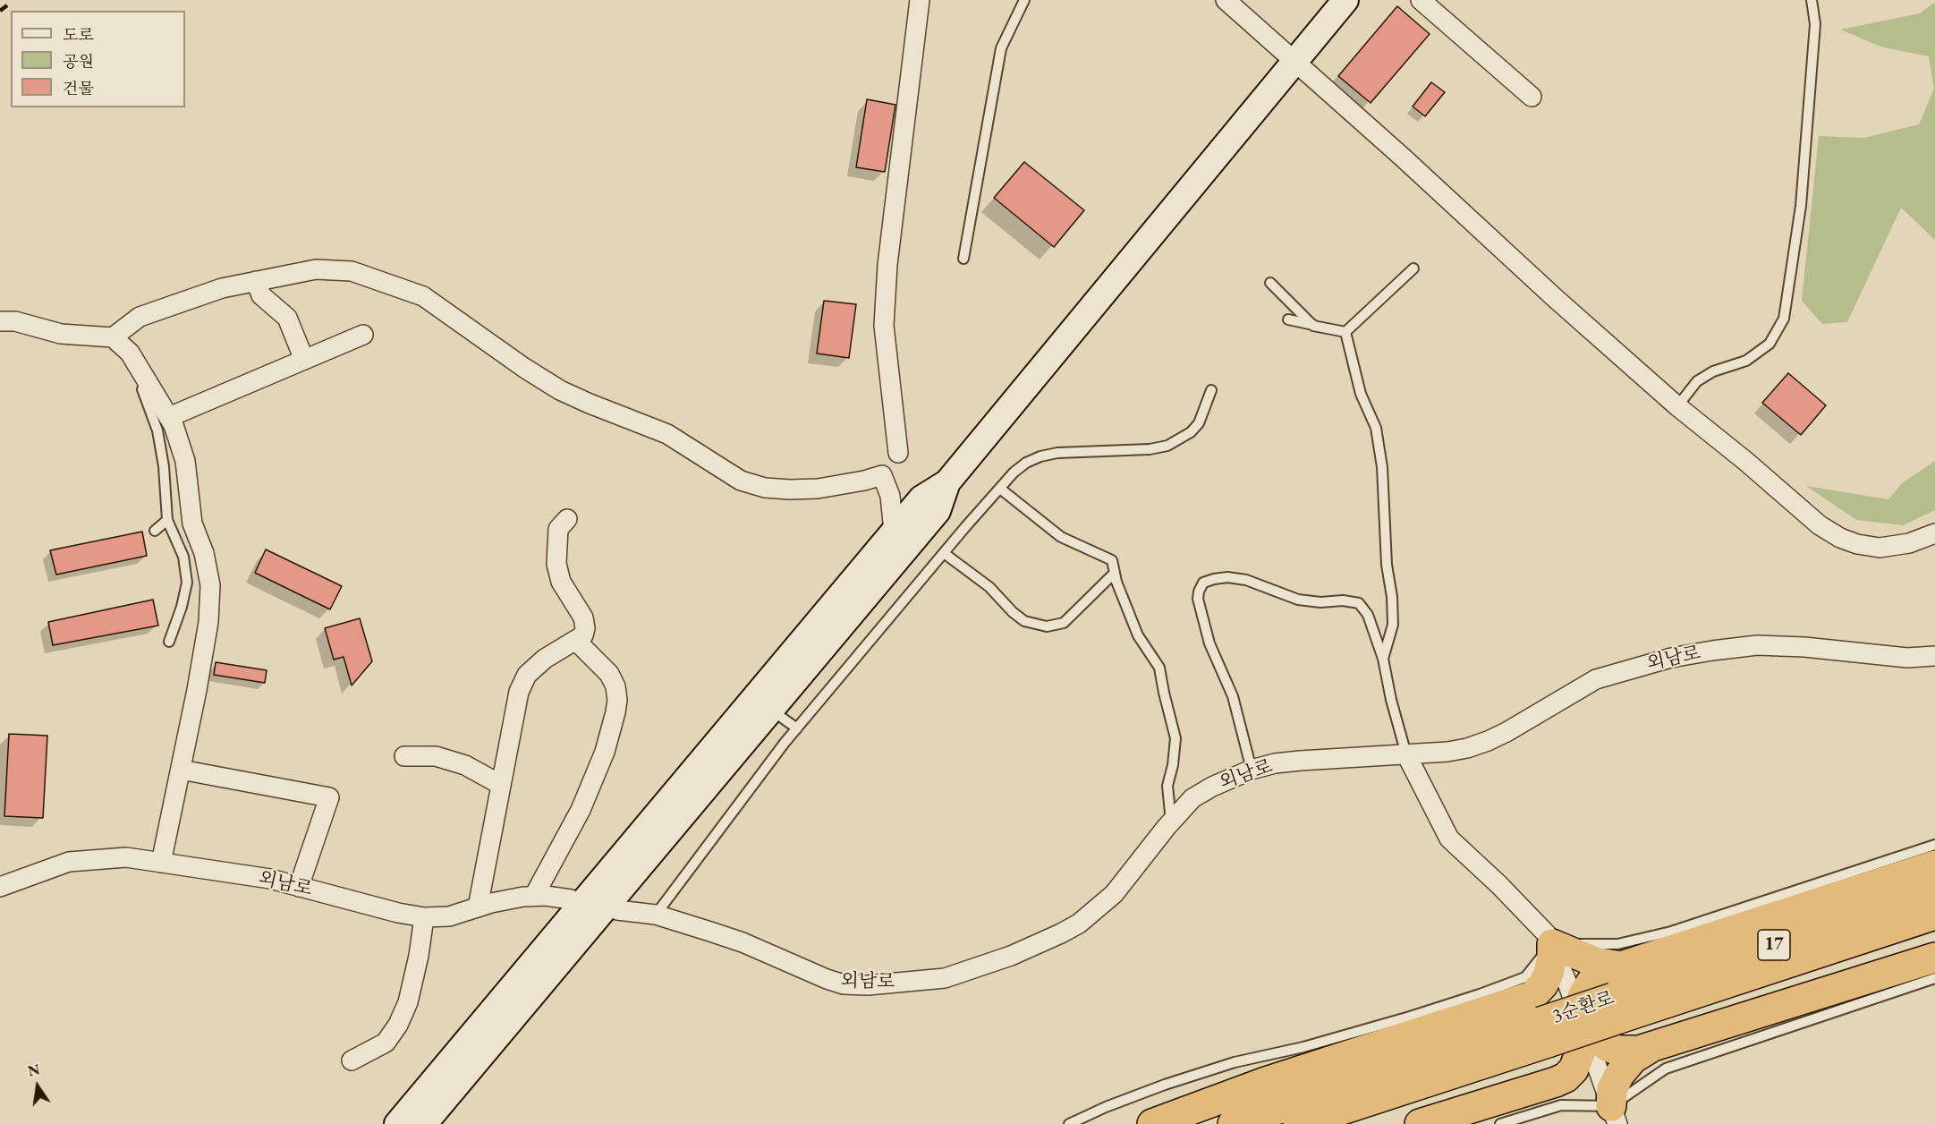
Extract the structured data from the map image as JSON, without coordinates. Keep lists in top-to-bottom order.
{
  "streets": {
    "highway": ["17", "3순환로"],
    "street": ["외남로"]
  },
  "legend": ["도로", "공원", "건물"],
  "north": "top"
}
